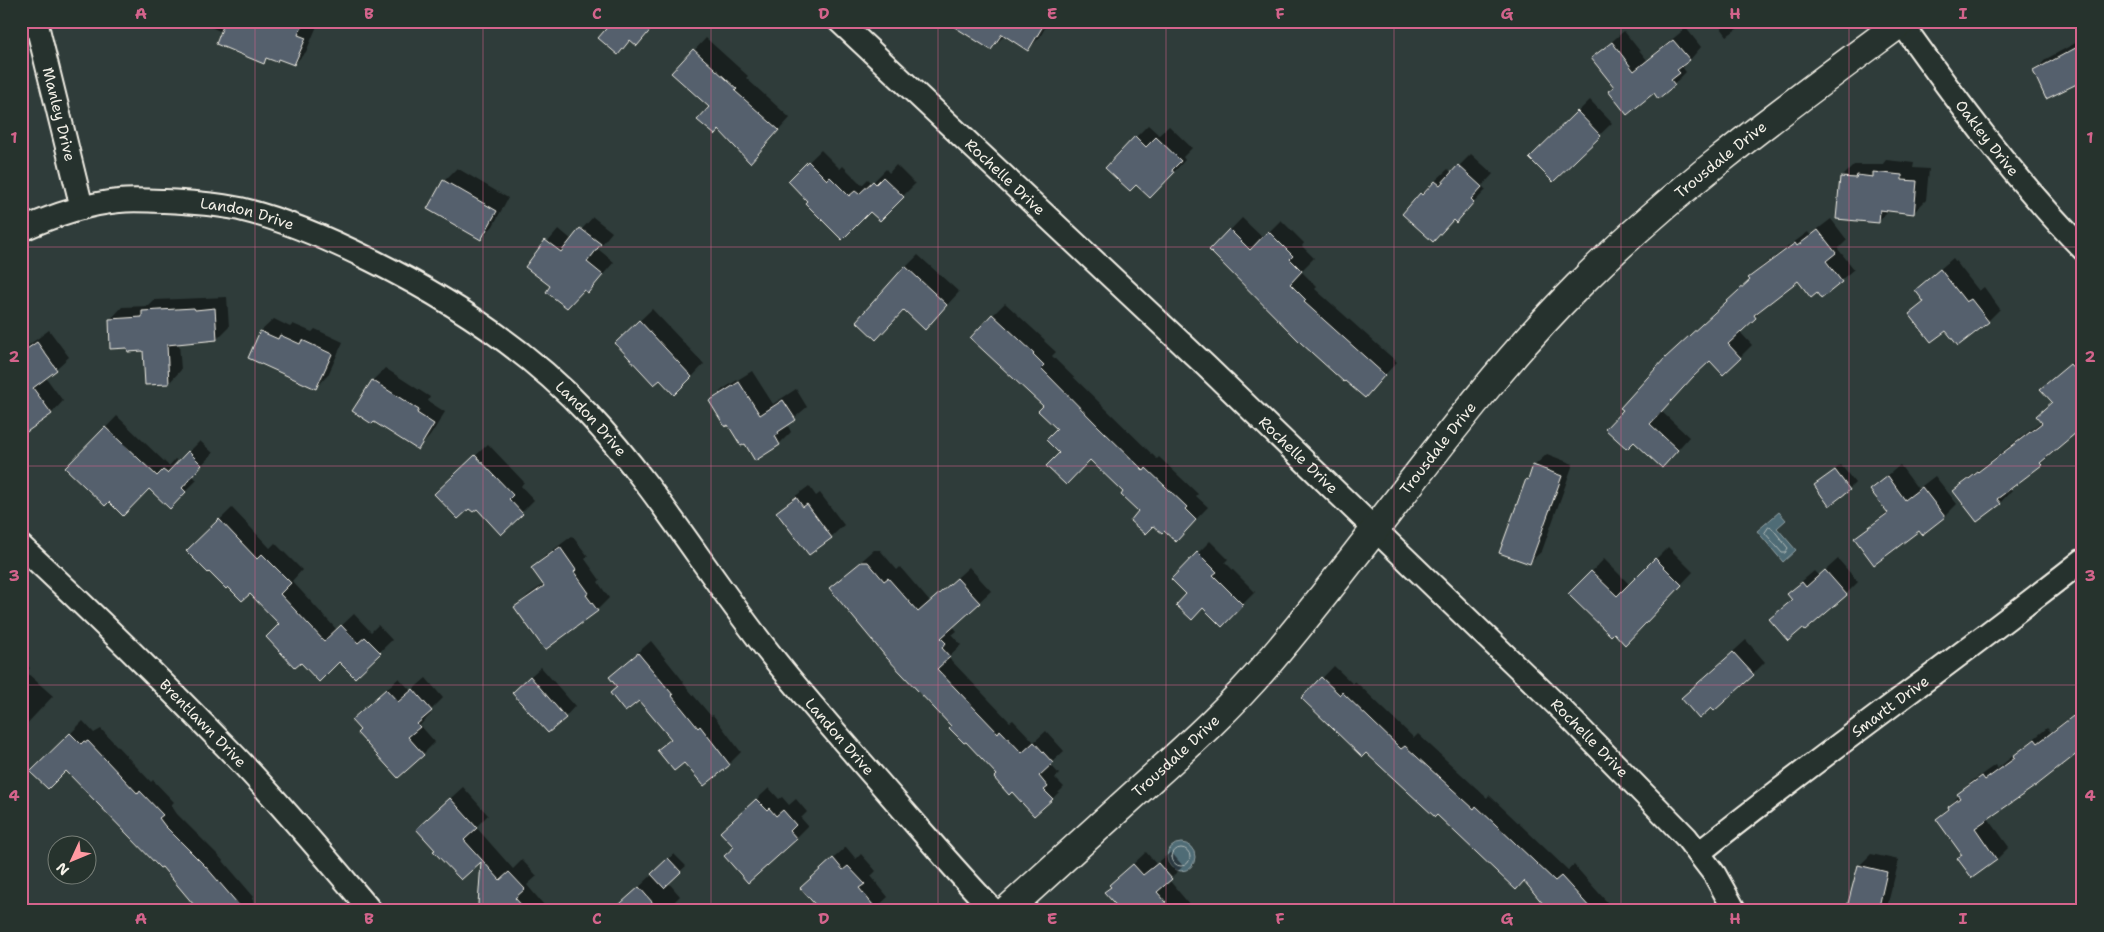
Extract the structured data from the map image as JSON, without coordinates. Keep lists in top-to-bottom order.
{
  "streets": {
    "street": [
      "Manley Drive",
      "Oakley Drive",
      "Trousdale Drive",
      "Rochelle Drive",
      "Landon Drive",
      "Smartt Drive",
      "Brentlawn Drive"
    ]
  },
  "crossings": [
    ["Manley Drive", "Landon Drive"],
    ["Oakley Drive", "Trousdale Drive"],
    ["Trousdale Drive", "Rochelle Drive"],
    ["Rochelle Drive", "Smartt Drive"]
  ],
  "north": "bottom left",
  "grid": {
    "columns": [
      "A",
      "B",
      "C",
      "D",
      "E",
      "F",
      "G",
      "H",
      "I"
    ],
    "rows": [
      "1",
      "2",
      "3",
      "4"
    ]
  }
}
